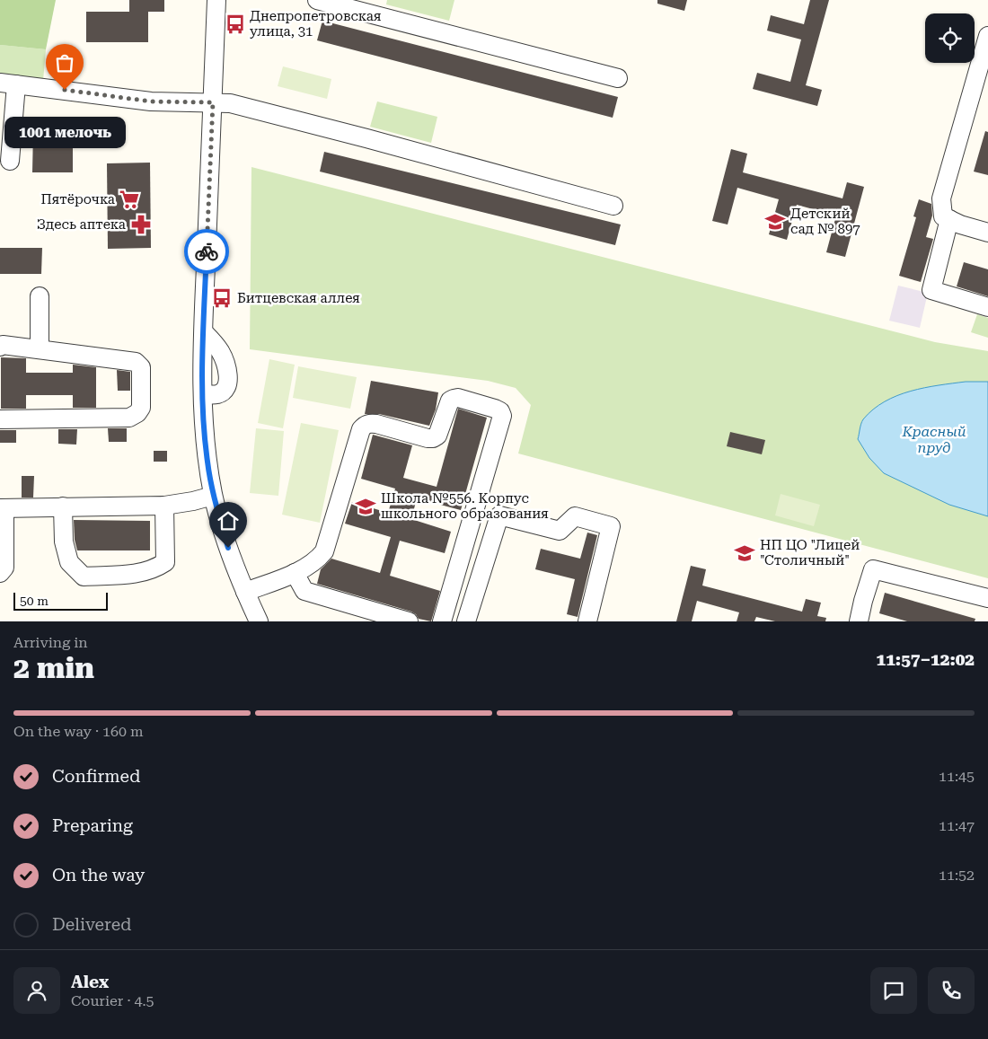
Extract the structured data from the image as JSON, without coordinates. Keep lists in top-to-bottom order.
{
  "water": ["Красный пруд"],
  "places": {
    "bus stop": ["Днепропетровская улица, 31", "Битцевская аллея"],
    "other": ["1001 мелочь"],
    "supermarket": ["Пятёрочка"],
    "school or university": ["Детский сад № 897", "Школа №556. Корпус школьного образования", "НП ЦО \"Лицей \"Столичный\""],
    "pharmacy": ["Здесь аптека"]
  },
  "scale_bar": "50 m",
  "page": {
    "bubble": "1001 мелочь",
    "scale": "50 m",
    "heading": ["2 min", "Arriving in", "11:57–12:02"],
    "panel": ["Alex", "Courier · 4.5"],
    "bar": "On the way · 160 m",
    "list": [
      ["Confirmed", "11:45"],
      ["Preparing", "11:47"],
      ["On the way", "11:52"],
      "Delivered"
    ]
  }
}
